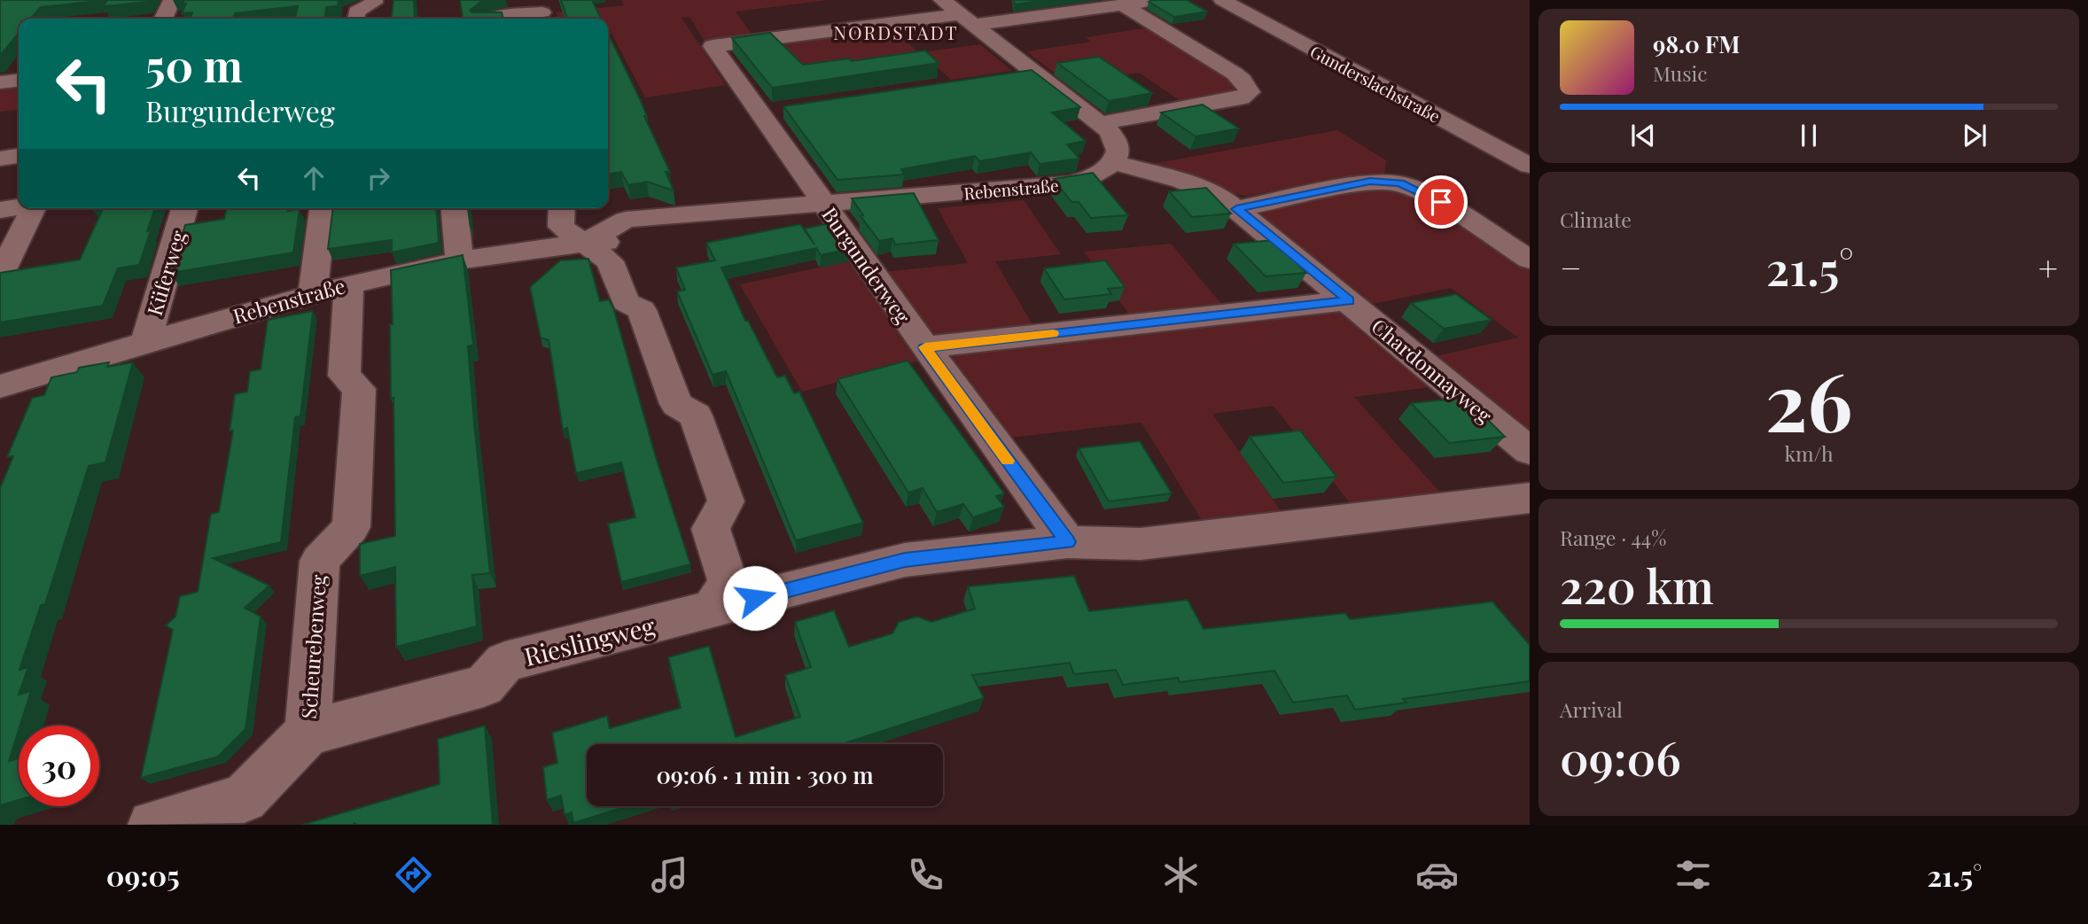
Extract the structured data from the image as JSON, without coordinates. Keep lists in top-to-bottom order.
{
  "streets": {
    "street": [
      "Gunderslachstraße",
      "Rebenstraße",
      "Burgunderweg",
      "Küferweg",
      "Chardonnayweg",
      "Rieslingweg",
      "Scheurebenweg"
    ]
  },
  "crossings": [
    ["Rebenstraße", "Burgunderweg"],
    ["Rebenstraße", "Küferweg"],
    ["Rebenstraße", "Chardonnayweg"],
    ["Rebenstraße", "Scheurebenweg"],
    ["Burgunderweg", "Rieslingweg"],
    ["Rieslingweg", "Scheurebenweg"]
  ],
  "districts": ["NORDSTADT"],
  "page": {
    "turn": ["50 m", "Burgunderweg"],
    "song": ["98.0 FM", "Music"],
    "tile": [
      "Climate",
      ["26", "km/h"],
      ["Range · 44%", "220 km"],
      ["Arrival", "09:06"]
    ],
    "heat": ["−", "21.5°", "+"],
    "limit": "30",
    "trip": "09:06 · 1 min · 300 m",
    "tabs": ["09:05", "21.5°"]
  }
}
